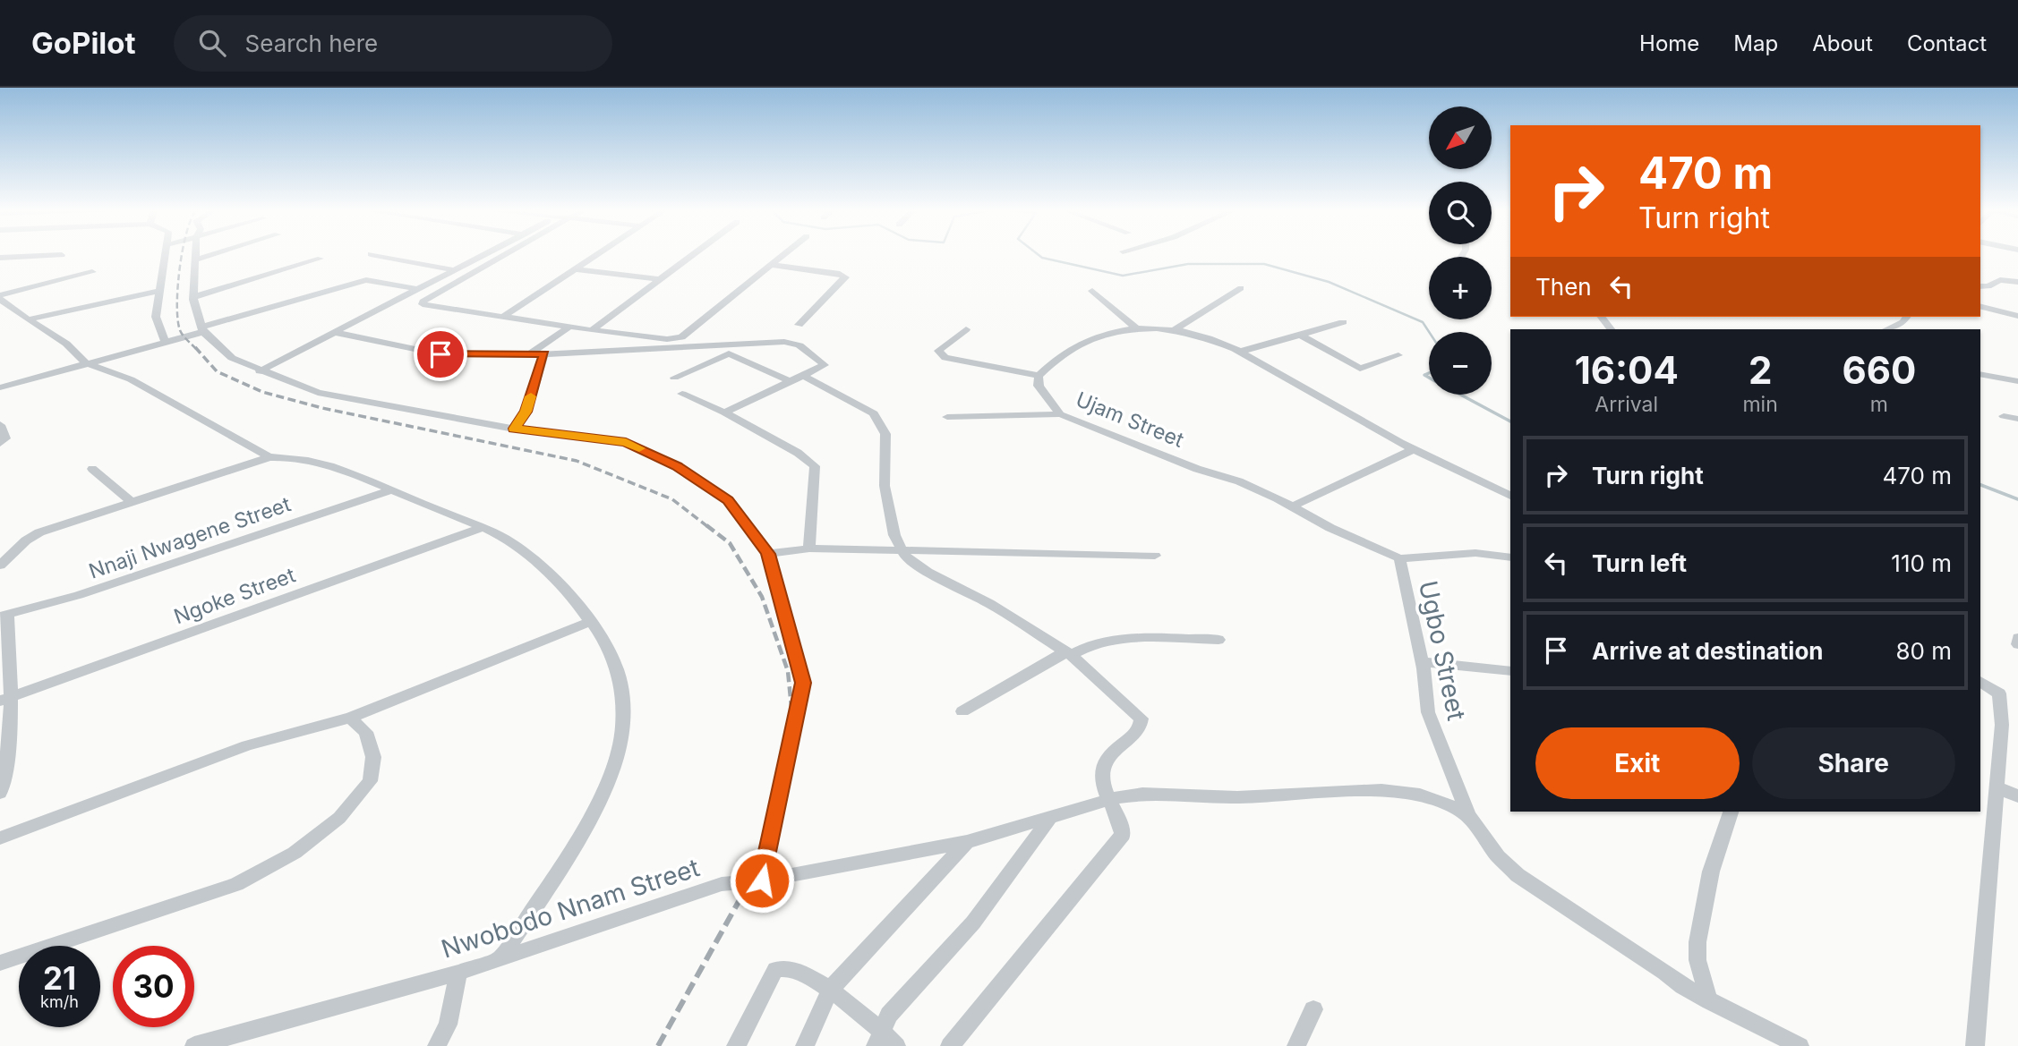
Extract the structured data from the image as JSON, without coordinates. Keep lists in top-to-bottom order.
{
  "streets": {
    "street": [
      "Ujam Street",
      "Nnaji Nwagene Street",
      "Ngoke Street",
      "Ugbo Street",
      "Nwobodo Nnam Street"
    ]
  },
  "crossings": [
    ["Ujam Street", "Ugbo Street"],
    ["Ugbo Street", "Nwobodo Nnam Street"]
  ],
  "north": "bottom left",
  "page": {
    "header": "GoPilot",
    "search": "Search here",
    "nav": [
      "Home",
      "Map",
      "About",
      "Contact"
    ],
    "map_buttons": ["+", "−"],
    "turn": ["470 m", "Turn right"],
    "then": "Then",
    "eta": [
      "16:04",
      "Arrival",
      "2",
      "min",
      "660",
      "m"
    ],
    "list": [
      {
        "name": "Turn right",
        "value": "470 m"
      },
      {
        "name": "Turn left",
        "value": "110 m"
      },
      {
        "name": "Arrive at destination",
        "value": "80 m"
      }
    ],
    "buttons": ["Exit", "Share"],
    "speed": "21 km/h",
    "limit": "30"
  }
}
